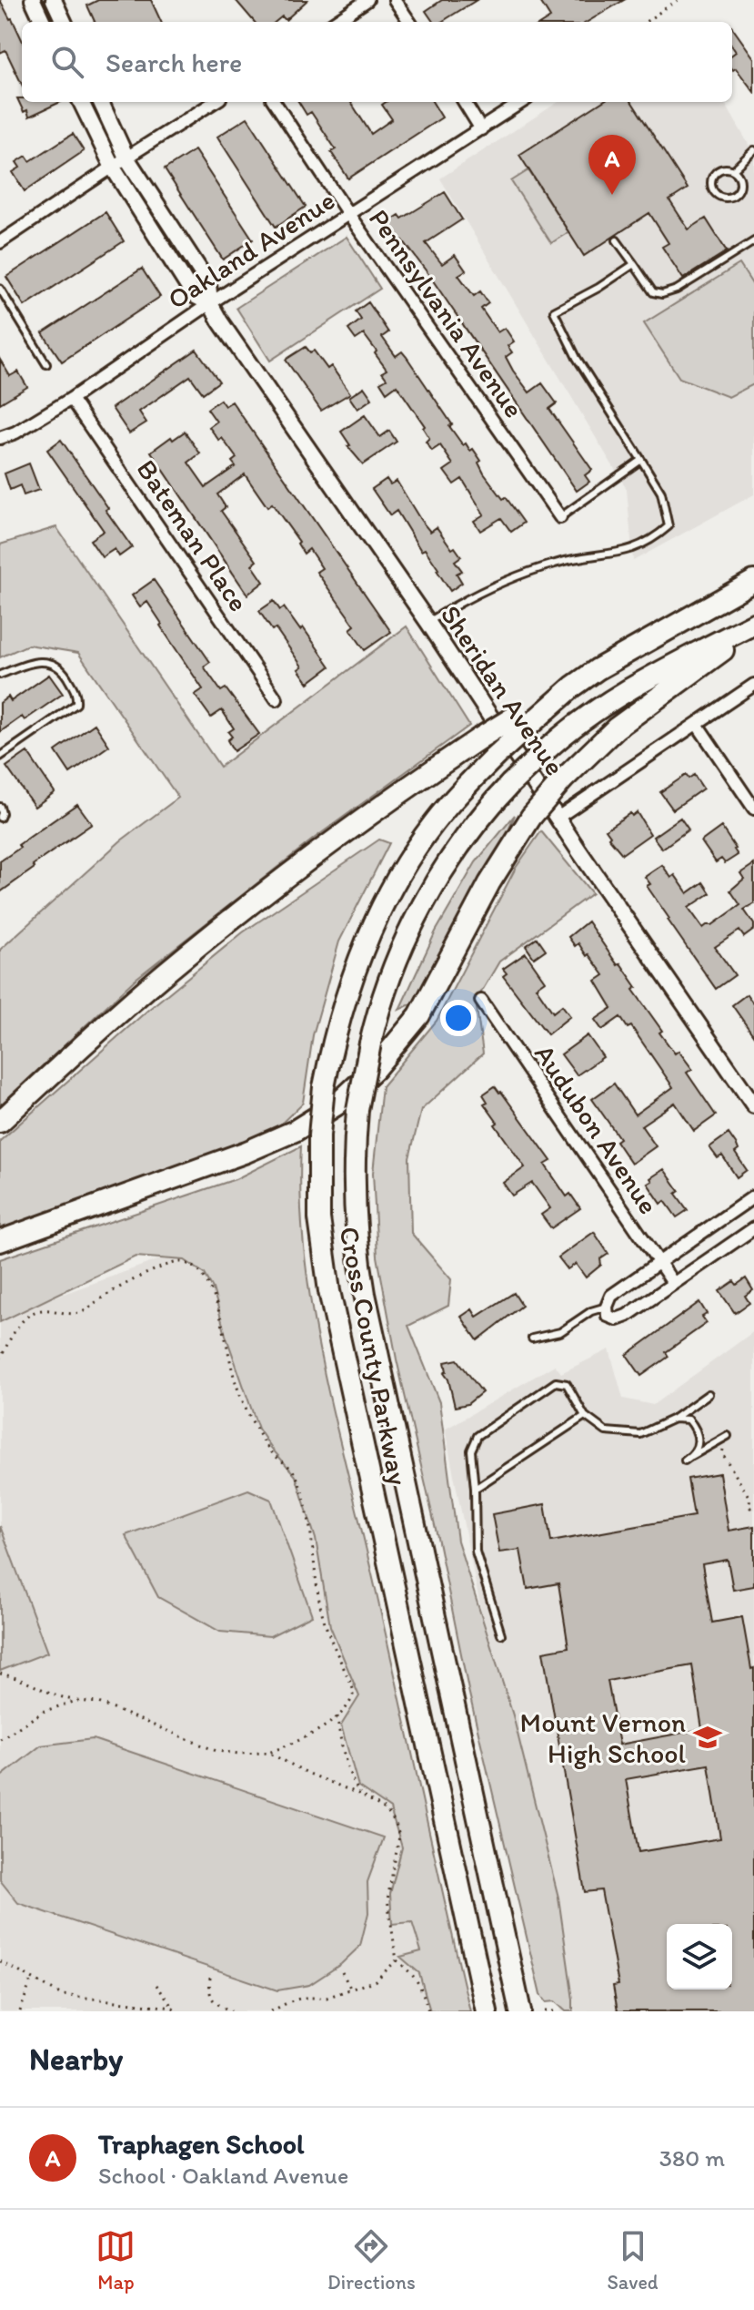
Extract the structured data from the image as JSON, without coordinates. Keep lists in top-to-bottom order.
{
  "streets": {
    "highway": ["Cross County Parkway"],
    "street": [
      "Oakland Avenue",
      "Pennsylvania Avenue",
      "Bateman Place",
      "Sheridan Avenue",
      "Audubon Avenue"
    ]
  },
  "crossings": [
    ["Oakland Avenue", "Pennsylvania Avenue"],
    ["Oakland Avenue", "Bateman Place"],
    ["Oakland Avenue", "Sheridan Avenue"]
  ],
  "places": {
    "school or university": ["Mount Vernon High School"]
  },
  "page": {
    "search": "Search here",
    "pins": "A",
    "heading": "Nearby",
    "list": [
      {
        "mark": "A",
        "name": "Traphagen School",
        "note": "School · Oakland Avenue",
        "value": "380 m"
      }
    ],
    "nav": ["Map", "Directions", "Saved"]
  }
}
